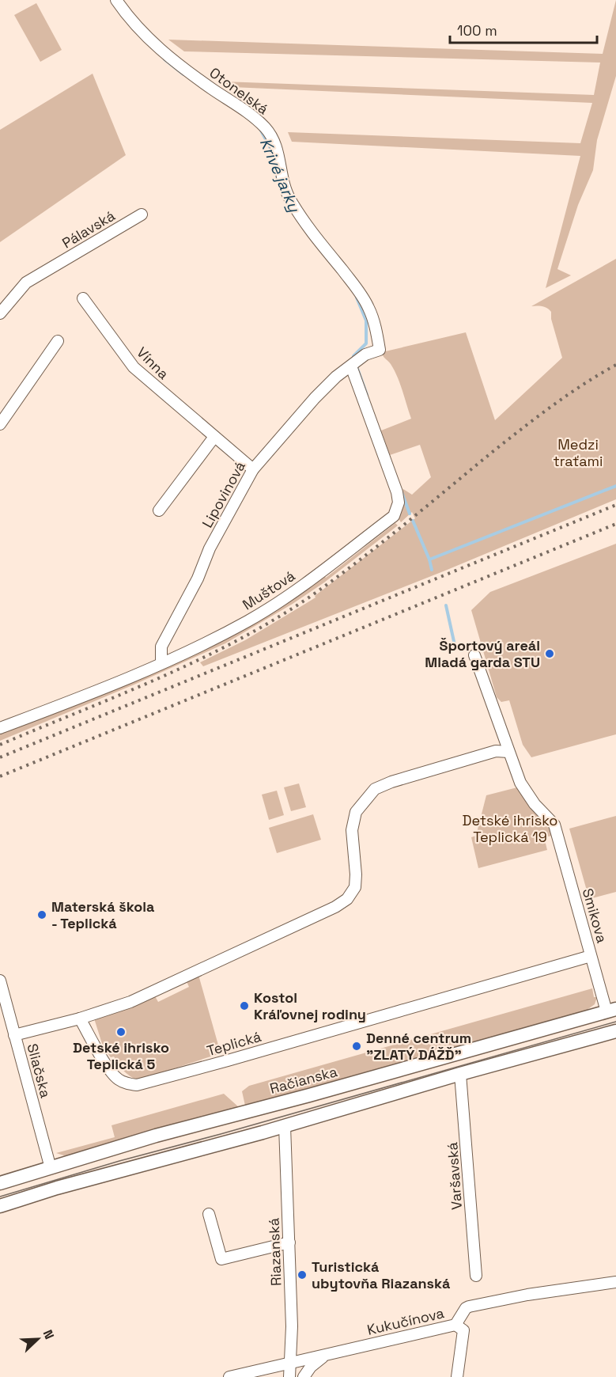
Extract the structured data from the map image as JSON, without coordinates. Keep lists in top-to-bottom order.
{
  "streets": {
    "main road": ["Račianska"],
    "street": [
      "Otonelská",
      "Pálavská",
      "Vínna",
      "Lipovinová",
      "Muštová",
      "Smikova",
      "Teplická",
      "Sliačska",
      "Varšavská",
      "Riazanská",
      "Kukučínova"
    ]
  },
  "crossings": [
    ["Otonelská", "Lipovinová"],
    ["Vínna", "Lipovinová"],
    ["Lipovinová", "Muštová"],
    ["Smikova", "Teplická"],
    ["Smikova", "Račianska"],
    ["Sliačska", "Račianska"],
    ["Riazanská", "Kukučínova"]
  ],
  "water": ["Krivé jarky"],
  "parks": ["Medzi traťami", "Detské ihrisko Teplická 19"],
  "places": [
    "Športový areál Mladá garda STU",
    "Materská škola - Teplická",
    "Kostol Kráľovnej rodiny",
    "Detské ihrisko Teplická 5",
    "Denné centrum \"ZLATÝ DÁŽĎ\"",
    "Turistická ubytovňa Riazanská"
  ],
  "scale_bar": "100 m",
  "north": "top right"
}
